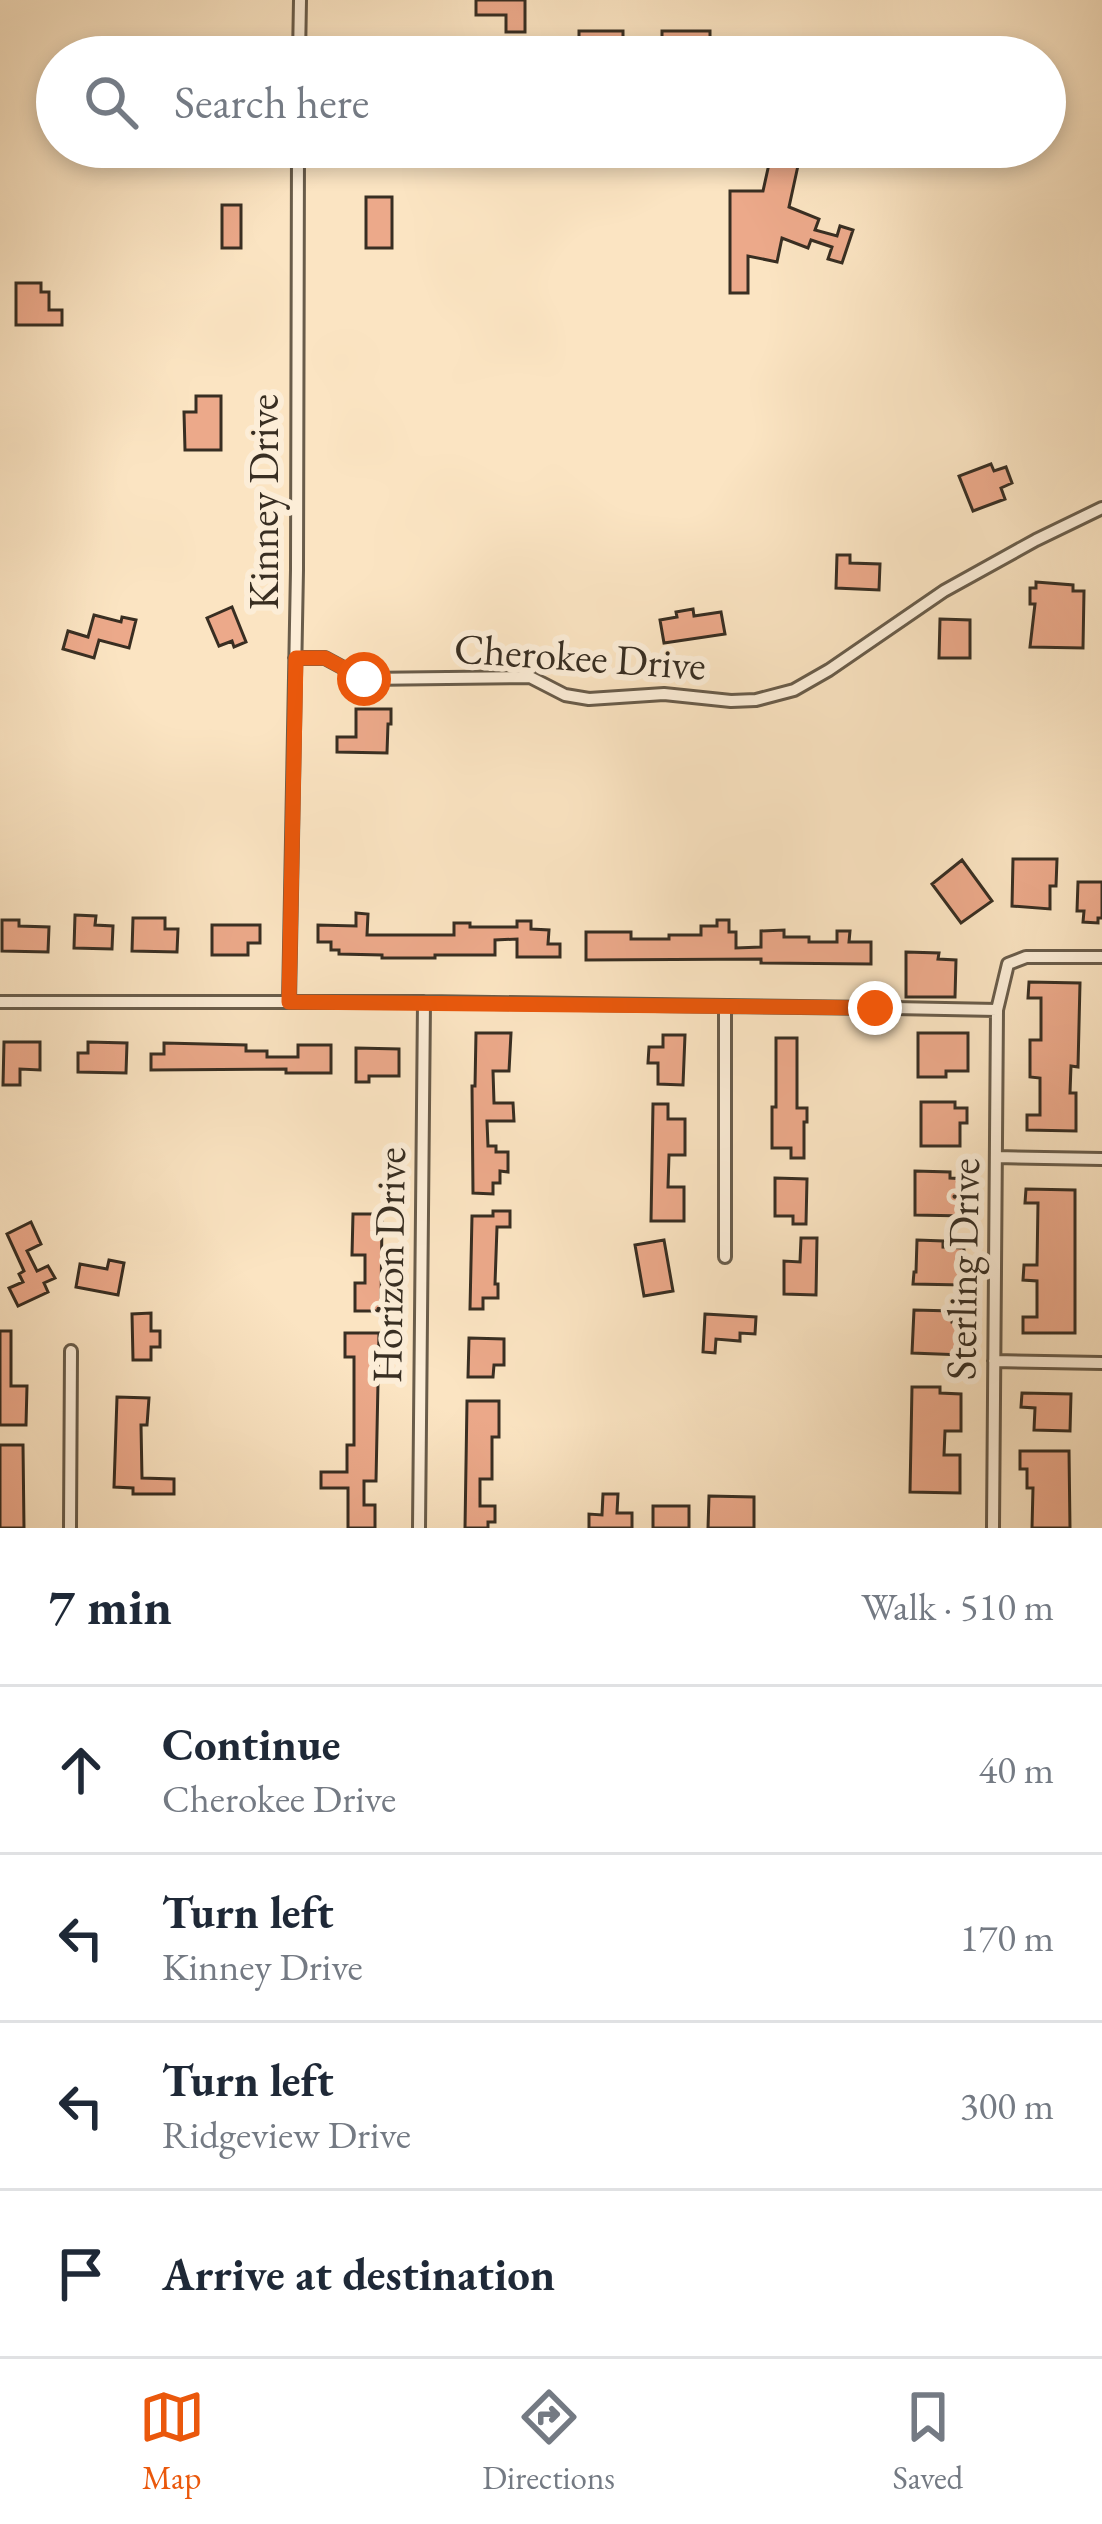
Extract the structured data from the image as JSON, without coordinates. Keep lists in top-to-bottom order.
{
  "streets": {
    "street": [
      "Kinney Drive",
      "Cherokee Drive",
      "Horizon Drive",
      "Sterling Drive"
    ]
  },
  "crossings": [
    ["Kinney Drive", "Cherokee Drive"]
  ],
  "page": {
    "search": "Search here",
    "heading": ["7 min", "Walk · 510 m"],
    "list": [
      ["Continue", "Cherokee Drive", "40 m"],
      ["Turn left", "Kinney Drive", "170 m"],
      ["Turn left", "Ridgeview Drive", "300 m"],
      "Arrive at destination"
    ],
    "nav": ["Map", "Directions", "Saved"]
  }
}
